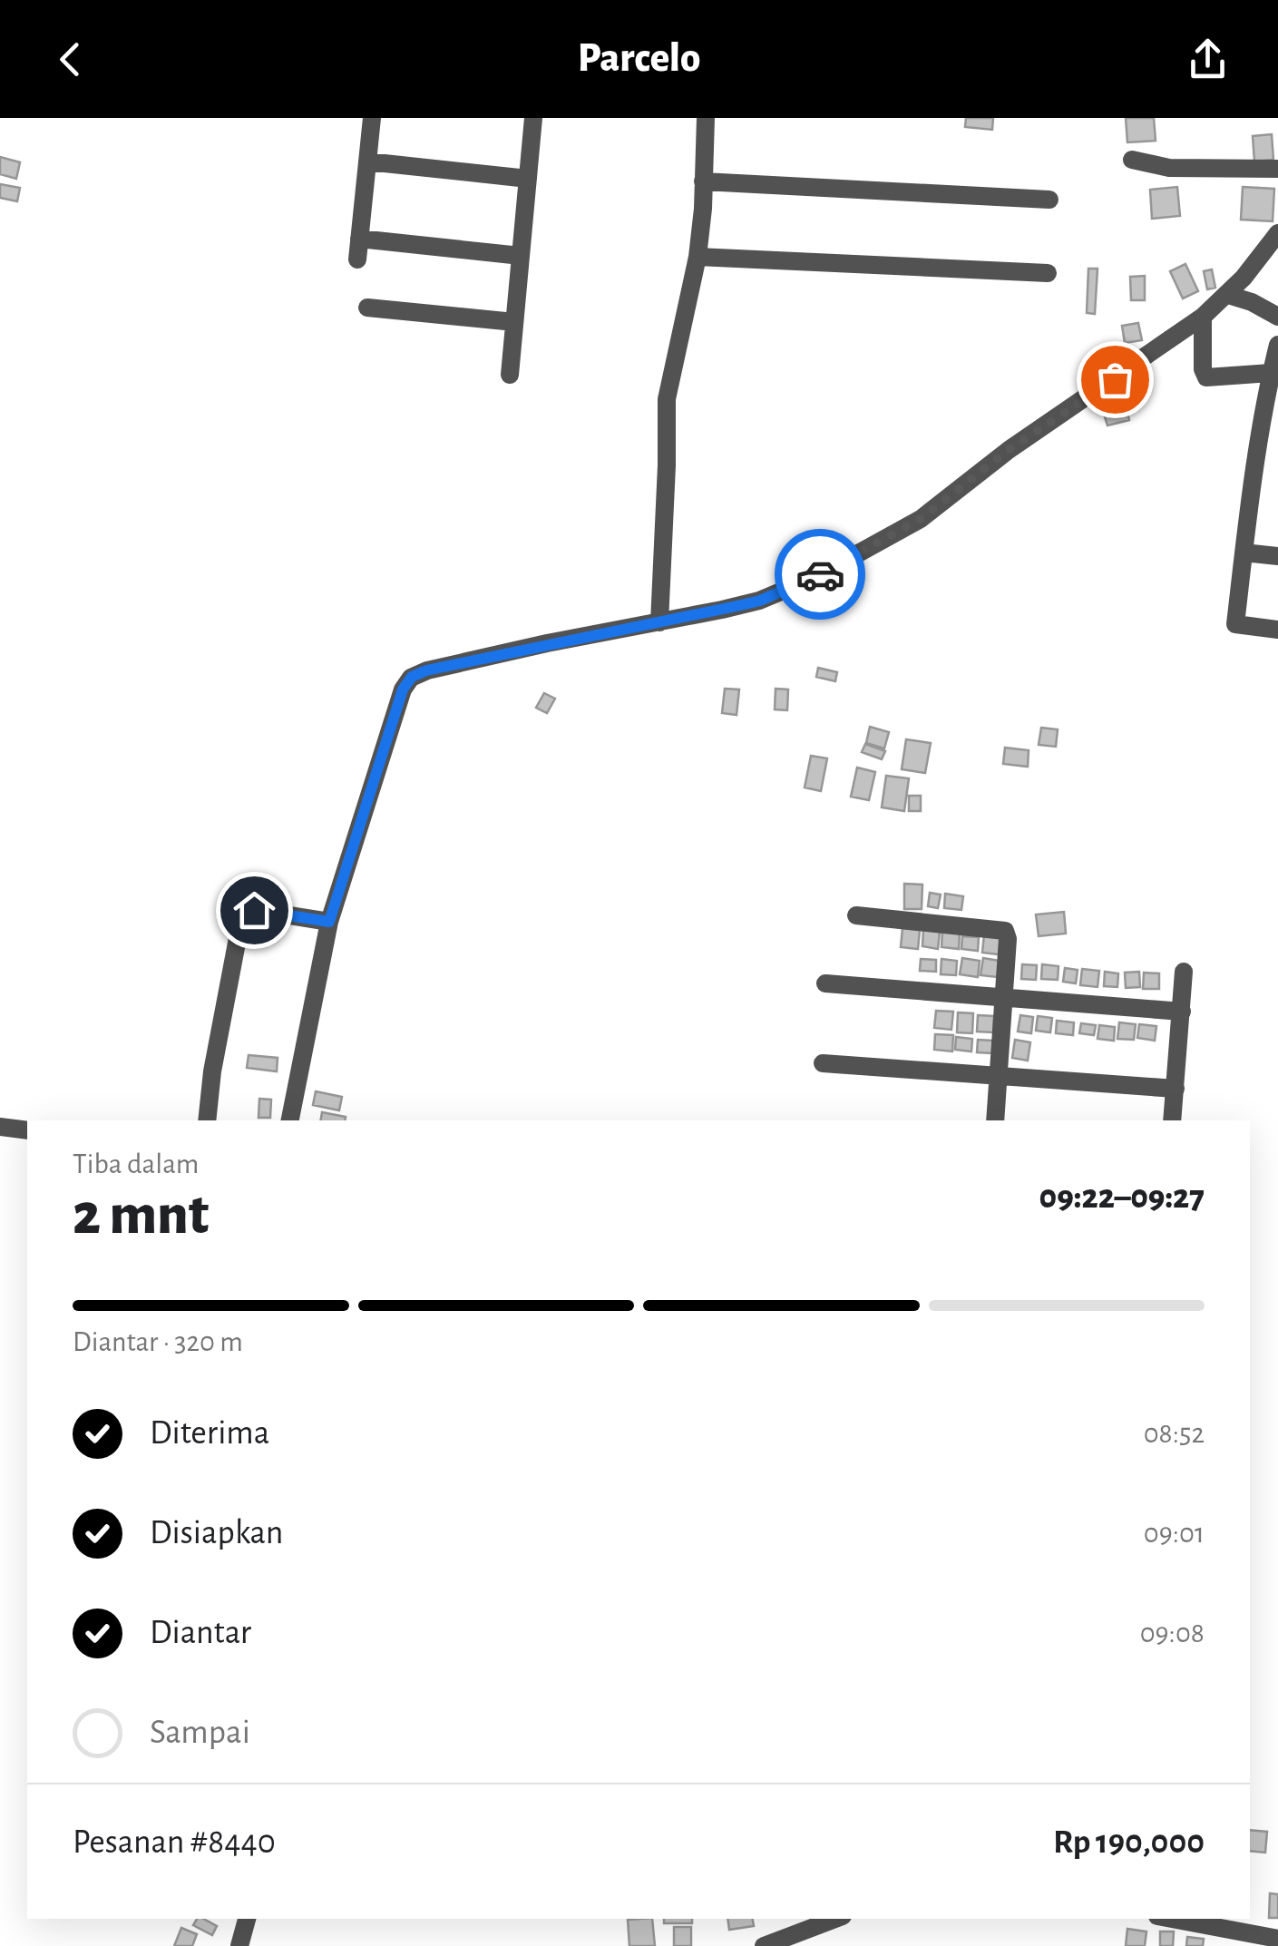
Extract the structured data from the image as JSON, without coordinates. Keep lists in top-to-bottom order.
{
  "page": {
    "header": "Parcelo",
    "heading": ["2 mnt", "Tiba dalam", "09:22–09:27"],
    "panel": ["Pesanan #8440", "Rp 190,000"],
    "bar": "Diantar · 320 m",
    "list": [
      ["Diterima", "08:52"],
      ["Disiapkan", "09:01"],
      ["Diantar", "09:08"],
      "Sampai"
    ]
  }
}
